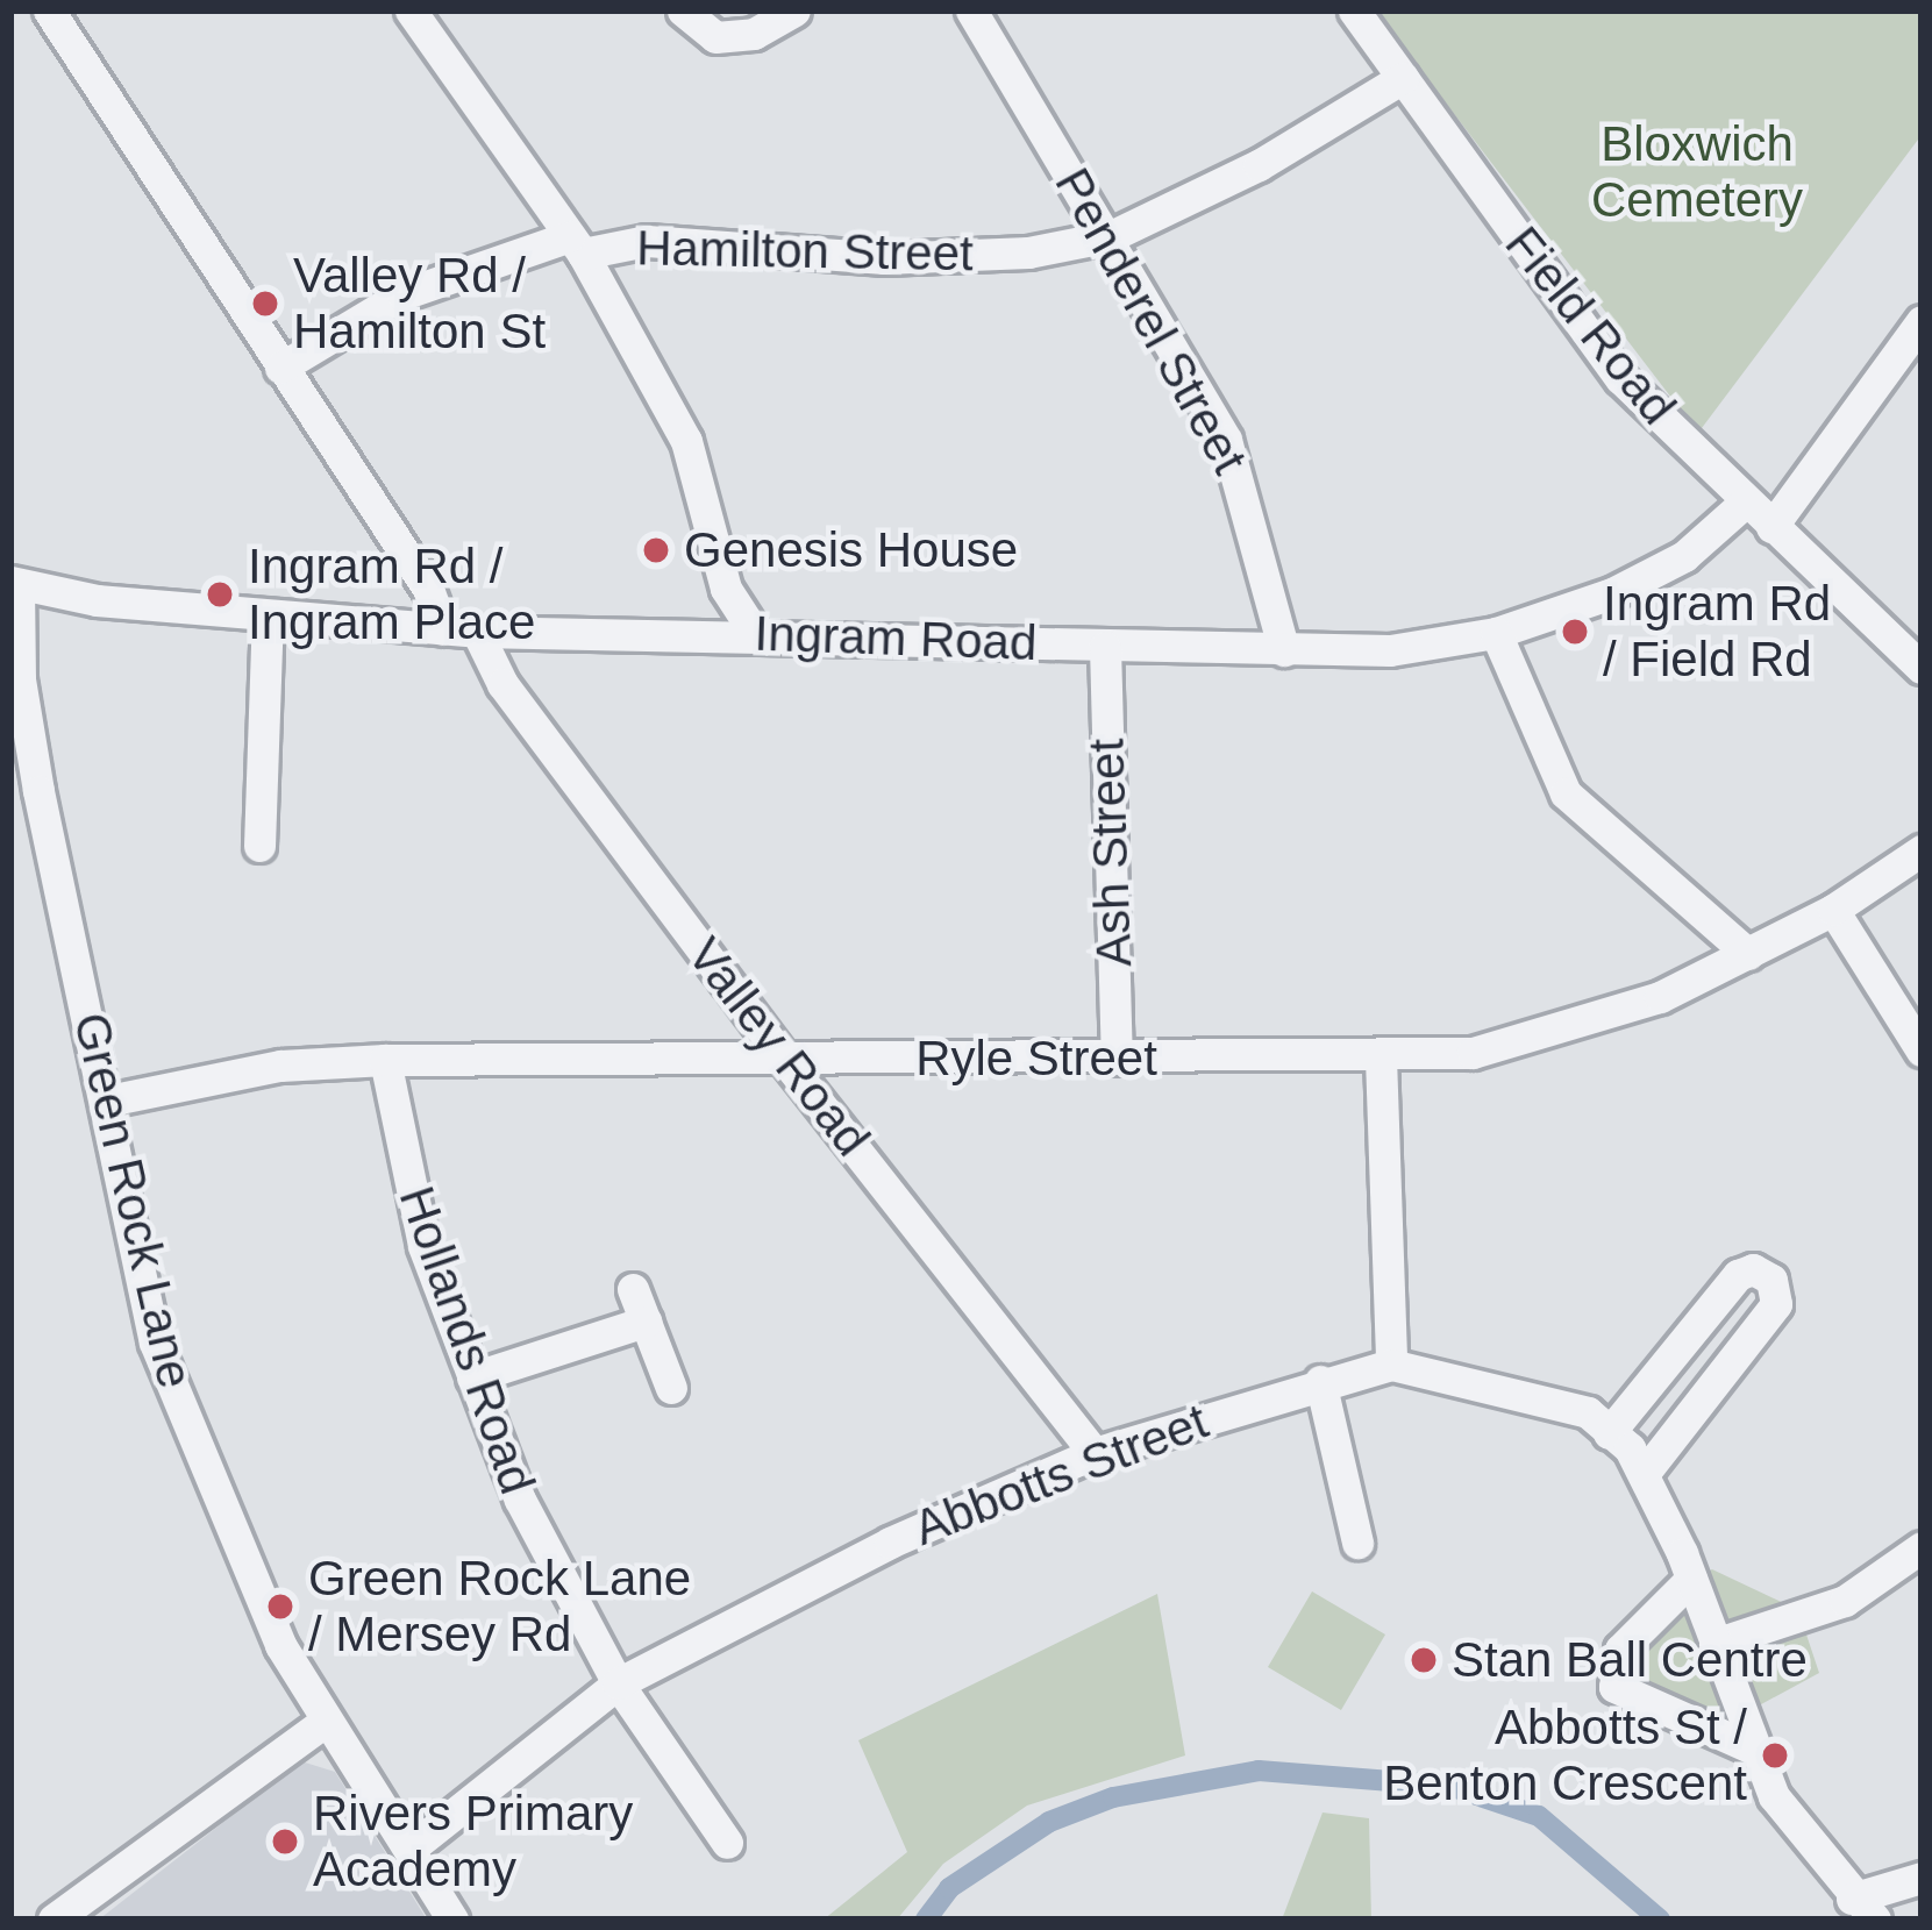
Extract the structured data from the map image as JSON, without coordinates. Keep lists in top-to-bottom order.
{
  "streets": {
    "street": [
      "Hamilton Street",
      "Penderel Street",
      "Field Road",
      "Ingram Road",
      "Ash Street",
      "Valley Road",
      "Ryle Street",
      "Green Rock Lane",
      "Hollands Road",
      "Abbotts Street"
    ]
  },
  "crossings": [
    ["Hamilton Street", "Penderel Street"],
    ["Hamilton Street", "Field Road"],
    ["Hamilton Street", "Valley Road"],
    ["Penderel Street", "Ingram Road"],
    ["Field Road", "Ingram Road"],
    ["Ingram Road", "Ash Street"],
    ["Ingram Road", "Valley Road"],
    ["Ingram Road", "Green Rock Lane"],
    ["Ash Street", "Ryle Street"],
    ["Valley Road", "Ryle Street"],
    ["Valley Road", "Abbotts Street"],
    ["Ryle Street", "Green Rock Lane"],
    ["Ryle Street", "Hollands Road"],
    ["Green Rock Lane", "Abbotts Street"],
    ["Hollands Road", "Abbotts Street"]
  ],
  "parks": ["Bloxwich Cemetery"],
  "places": [
    "Valley Rd / Hamilton St",
    "Genesis House",
    "Ingram Rd / Ingram Place",
    "Ingram Rd / Field Rd",
    "Green Rock Lane / Mersey Rd",
    "Stan Ball Centre",
    "Abbotts St / Benton Crescent",
    "Rivers Primary Academy"
  ]
}
